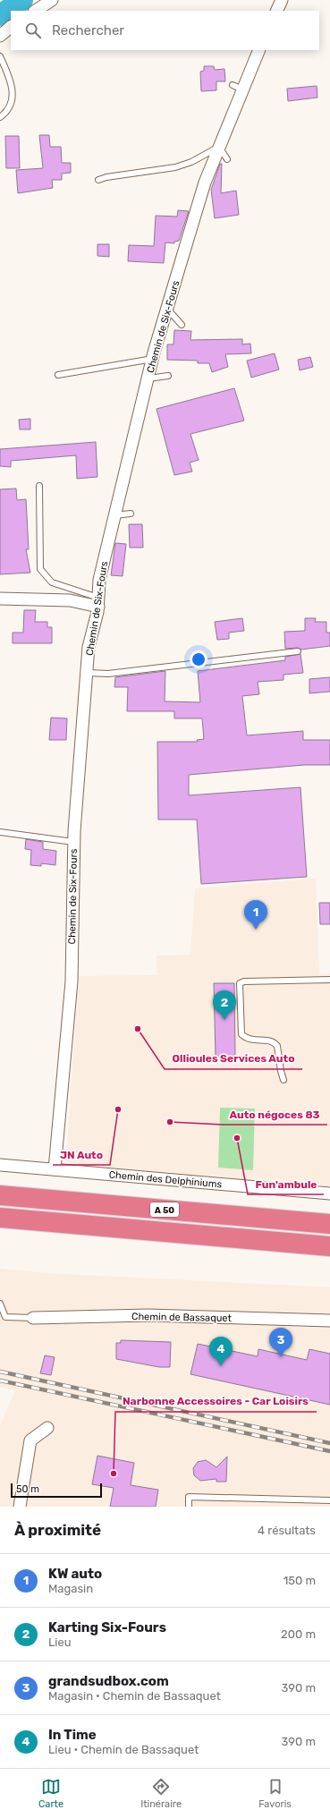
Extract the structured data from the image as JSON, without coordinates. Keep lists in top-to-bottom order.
{
  "streets": {
    "highway": ["A 50"],
    "street": ["Chemin de Six-Fours", "Chemin des Delphiniums", "Chemin de Bassaquet"]
  },
  "crossings": [
    ["Chemin de Six-Fours", "Chemin des Delphiniums"]
  ],
  "places": [
    "Ollioules Services Auto",
    "JN Auto",
    "Auto négoces 83",
    "Fun'ambule",
    "Narbonne Accessoires - Car Loisirs"
  ],
  "scale_bar": "50 m",
  "page": {
    "search": "Rechercher",
    "pins": [
      "1",
      "2",
      "3",
      "4"
    ],
    "scale": "50 m",
    "heading": ["À proximité", "4 résultats"],
    "list": [
      {
        "mark": "1",
        "name": "KW auto",
        "note": "Magasin",
        "value": "150 m"
      },
      {
        "mark": "2",
        "name": "Karting Six-Fours",
        "note": "Lieu",
        "value": "200 m"
      },
      {
        "mark": "3",
        "name": "grandsudbox.com",
        "note": "Magasin · Chemin de Bassaquet",
        "value": "390 m"
      },
      {
        "mark": "4",
        "name": "In Time",
        "note": "Lieu · Chemin de Bassaquet",
        "value": "390 m"
      }
    ],
    "nav": ["Carte", "Itinéraire", "Favoris"]
  }
}
